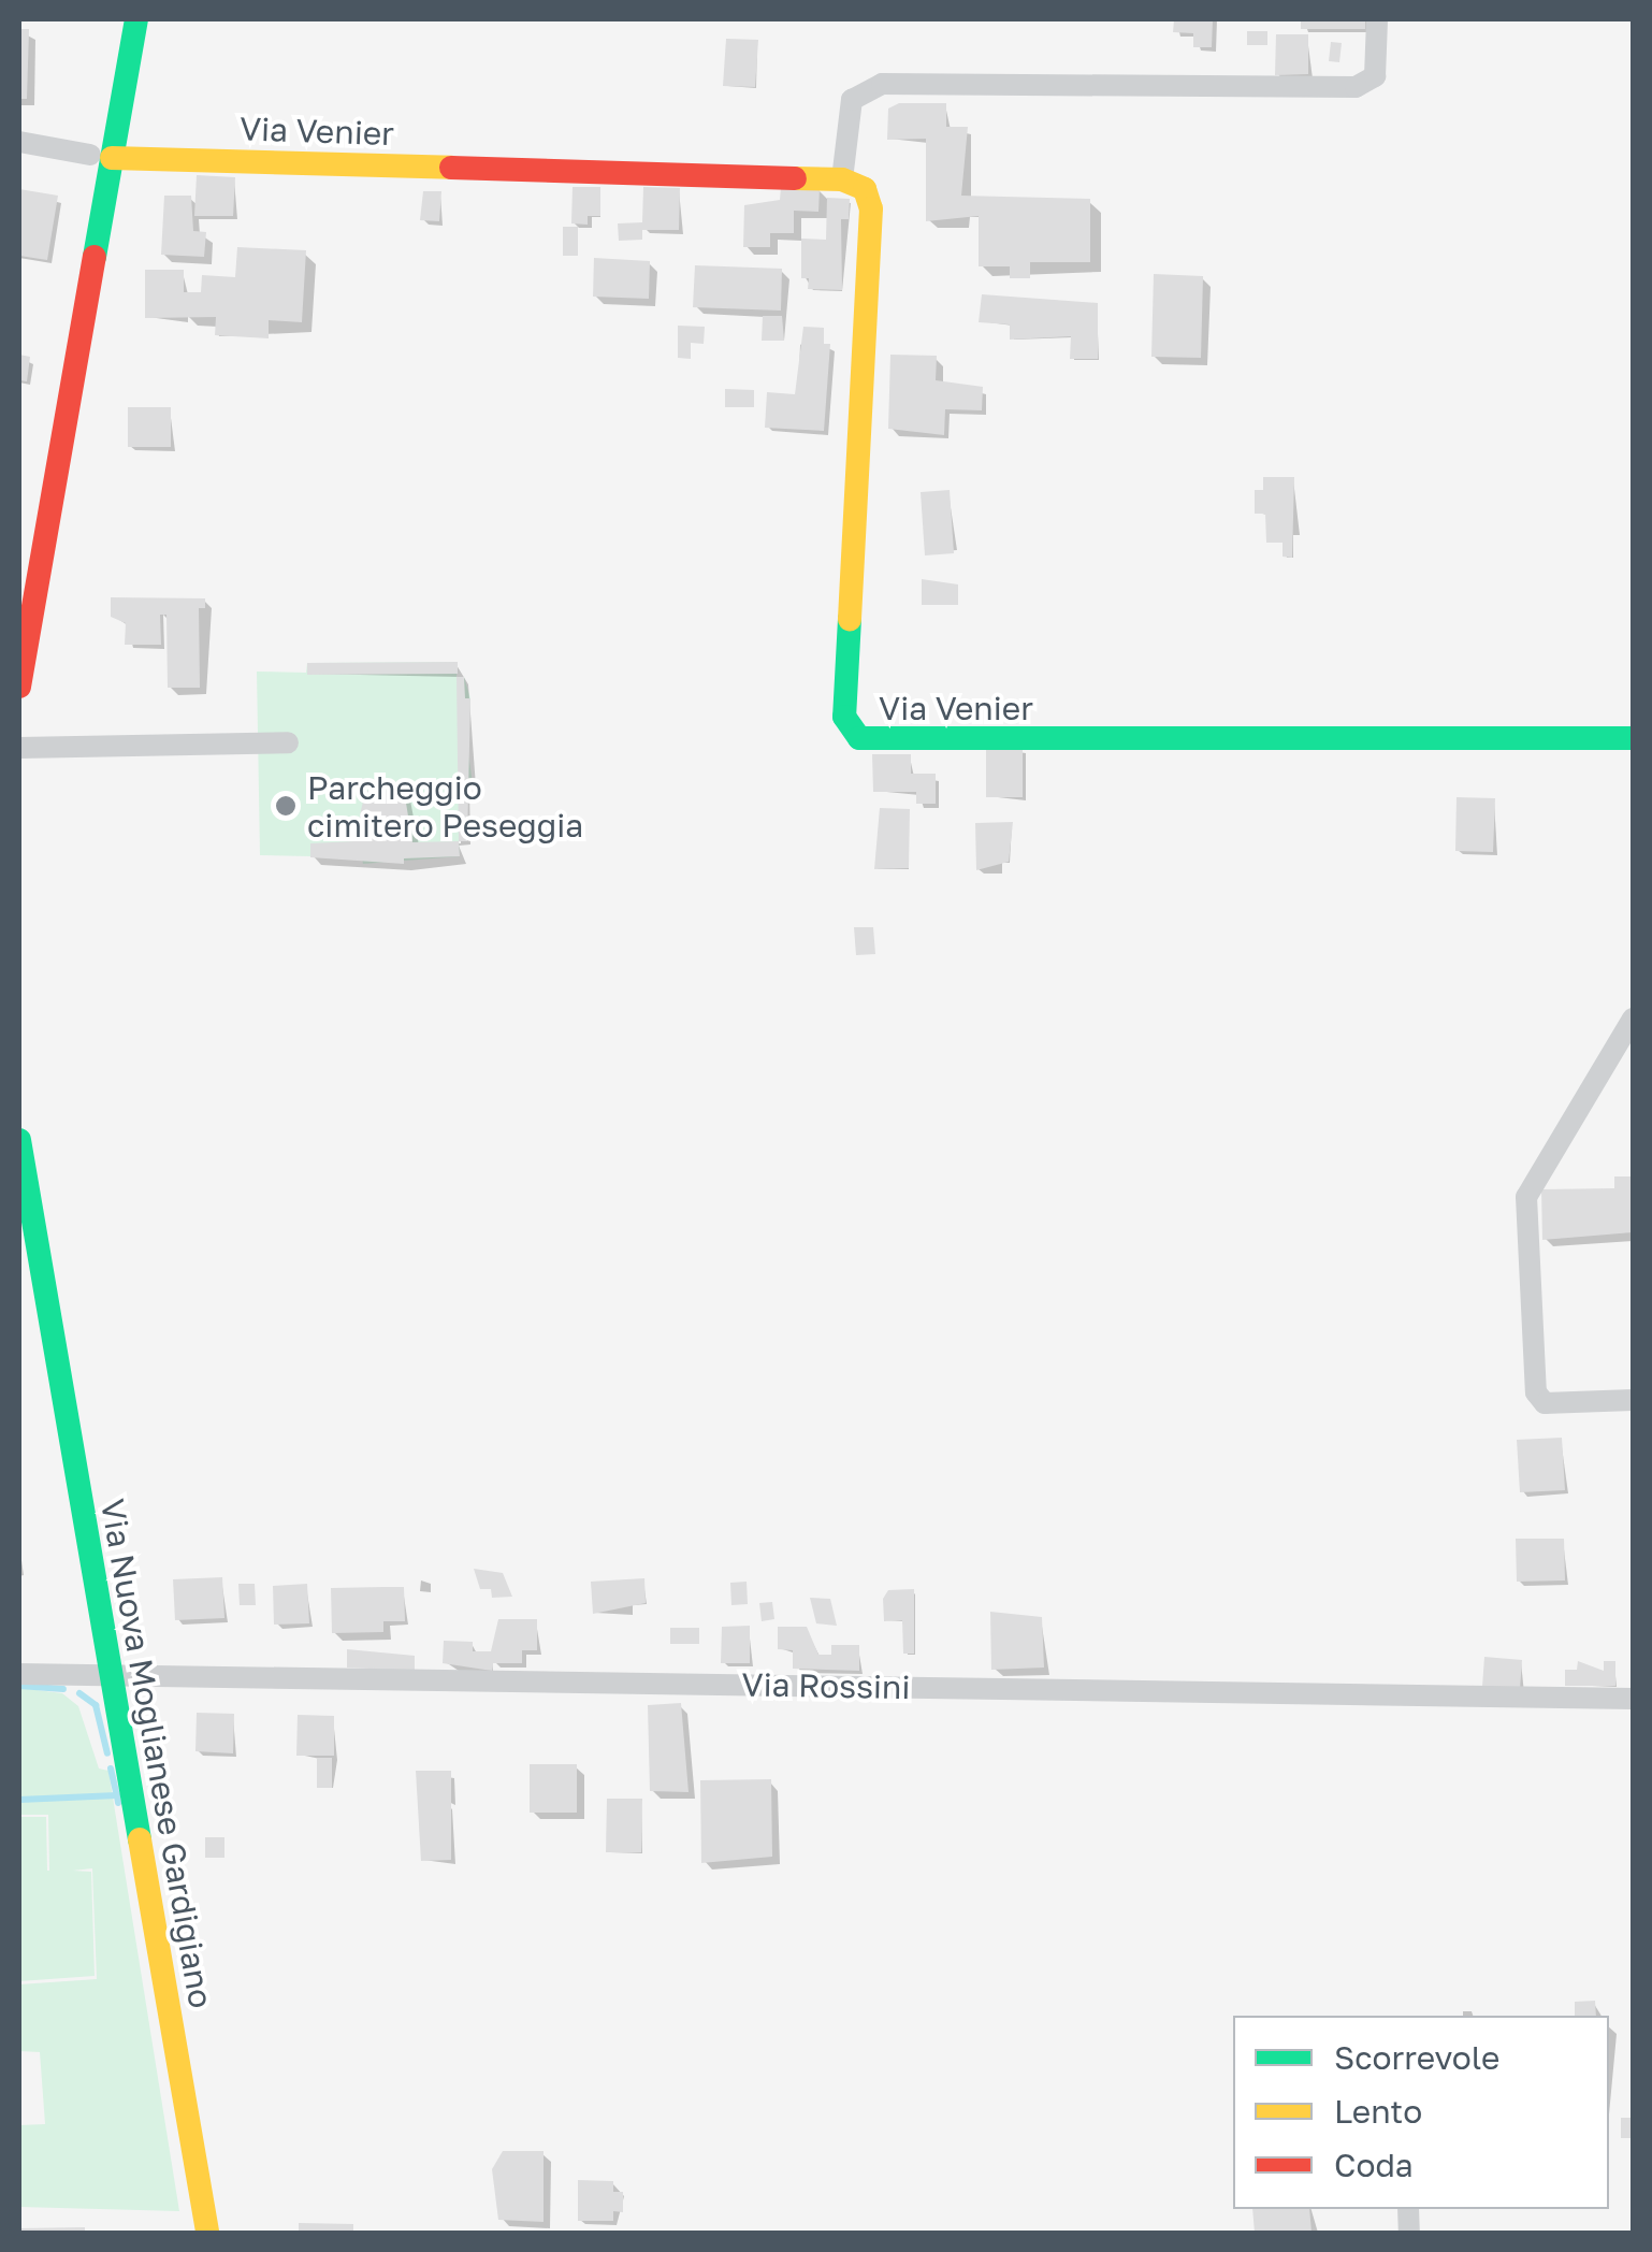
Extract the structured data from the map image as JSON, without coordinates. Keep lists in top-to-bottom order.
{
  "streets": {
    "street": ["Via Venier", "Via Rossini", "Via Nuova Moglianese Gardigiano"]
  },
  "crossings": [
    ["Via Rossini", "Via Nuova Moglianese Gardigiano"]
  ],
  "places": ["Parcheggio cimitero Peseggia"],
  "legend": ["Scorrevole", "Lento", "Coda"]
}
